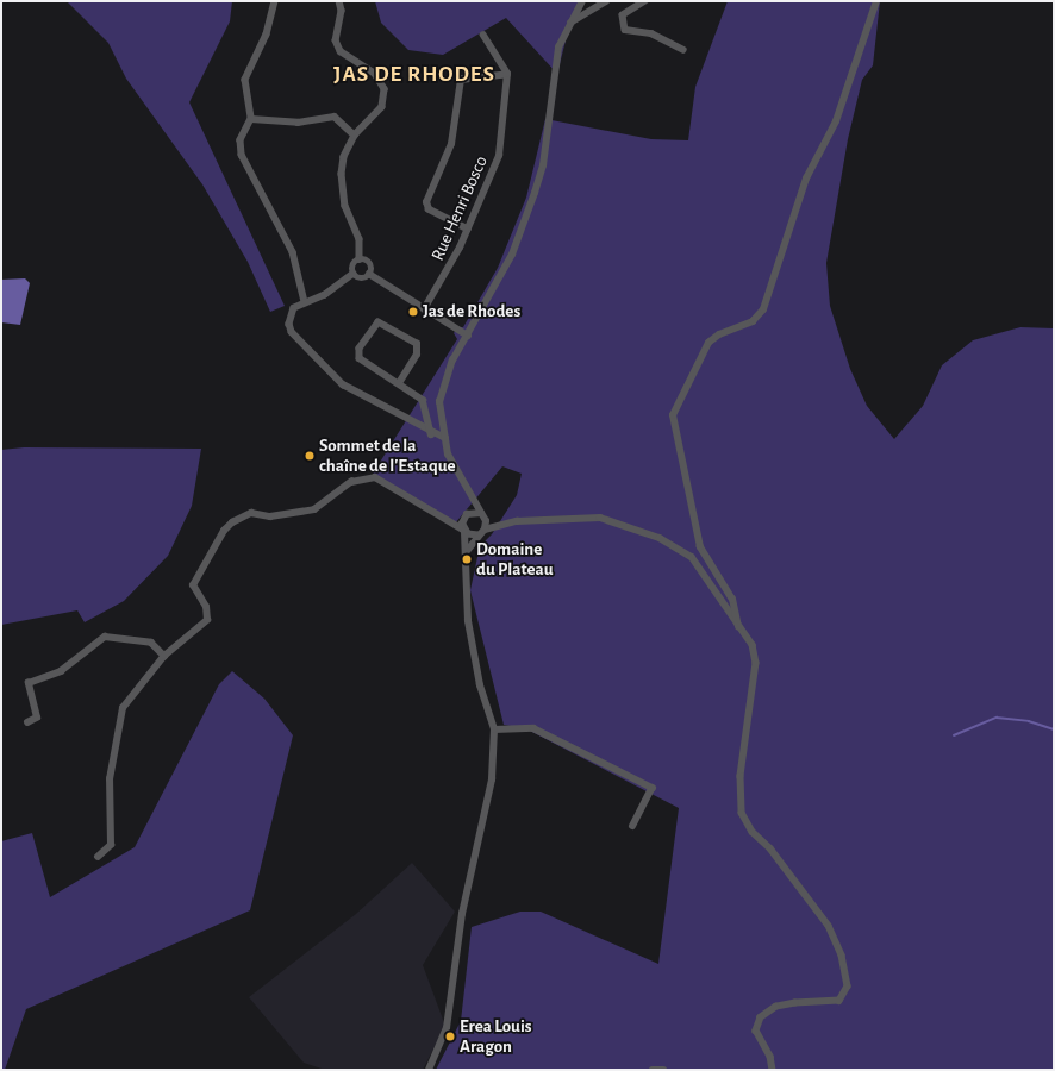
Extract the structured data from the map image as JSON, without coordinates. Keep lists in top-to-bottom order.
{
  "streets": {
    "street": ["Rue Henri Bosco"]
  },
  "districts": ["JAS DE RHODES"],
  "places": [
    "Jas de Rhodes",
    "Sommet de la chaîne de l'Estaque",
    "Domaine du Plateau",
    "Erea Louis Aragon"
  ]
}
